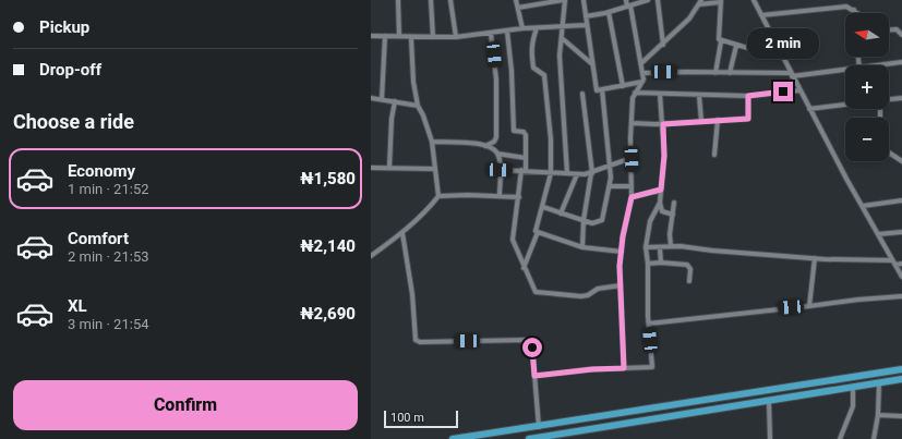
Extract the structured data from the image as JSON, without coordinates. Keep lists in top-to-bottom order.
{
  "scale_bar": "100 m",
  "north": "left",
  "page": {
    "banner": ["Pickup", "Drop-off"],
    "map_buttons": ["+", "−"],
    "bubble": "2 min",
    "heading": "Choose a ride",
    "list": [
      {
        "name": "Economy",
        "note": "1 min · 21:52",
        "value": "₦1,580"
      },
      {
        "name": "Comfort",
        "note": "2 min · 21:53",
        "value": "₦2,140"
      },
      {
        "name": "XL",
        "note": "3 min · 21:54",
        "value": "₦2,690"
      }
    ],
    "buttons": "Confirm",
    "scale": "100 m"
  }
}
